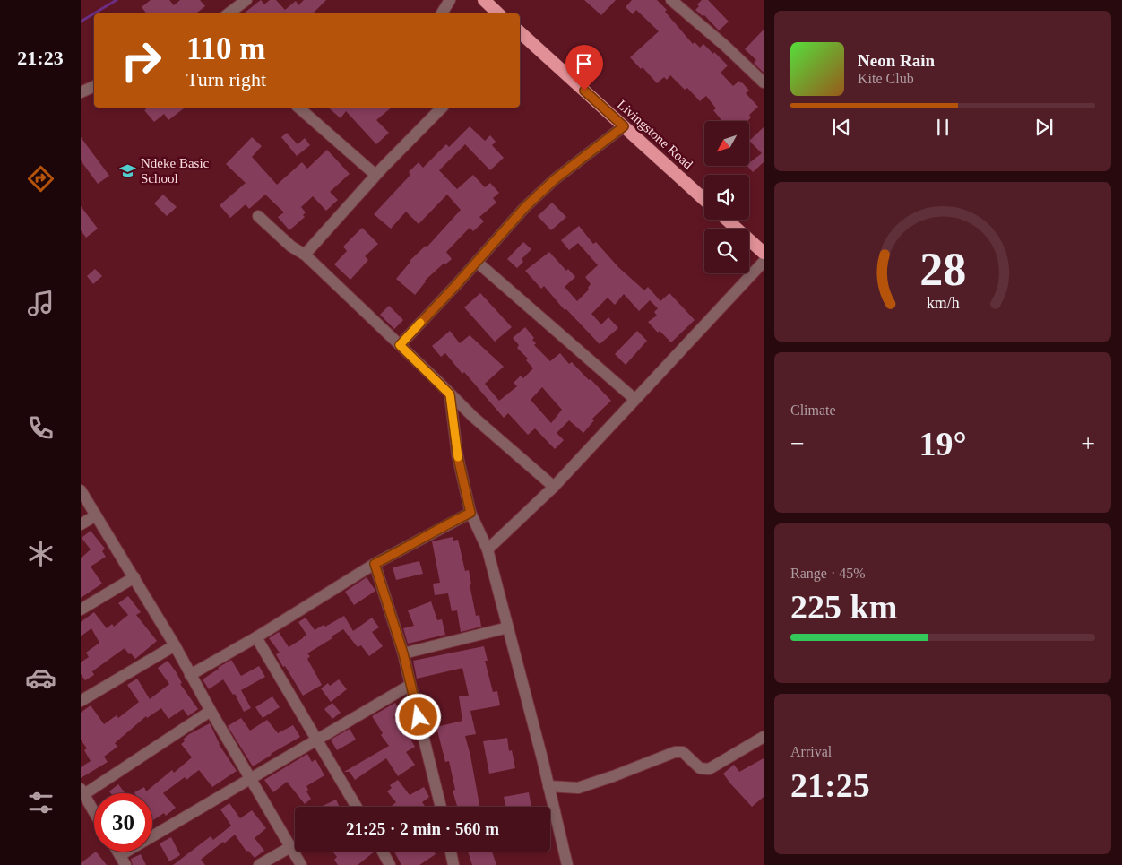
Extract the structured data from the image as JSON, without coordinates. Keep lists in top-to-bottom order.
{
  "streets": {
    "highway": ["Livingstone Road"]
  },
  "places": {
    "school or university": ["Ndeke Basic School"]
  },
  "north": "bottom left",
  "page": {
    "tabs": "21:23",
    "turn": ["110 m", "Turn right"],
    "song": ["Neon Rain", "Kite Club"],
    "tile": [
      "Climate",
      ["Range · 45%", "225 km"],
      ["Arrival", "21:25"]
    ],
    "heat": ["−", "19°", "+"],
    "limit": "30",
    "trip": "21:25 · 2 min · 560 m",
    "gauge": ["28", "km/h"]
  }
}
